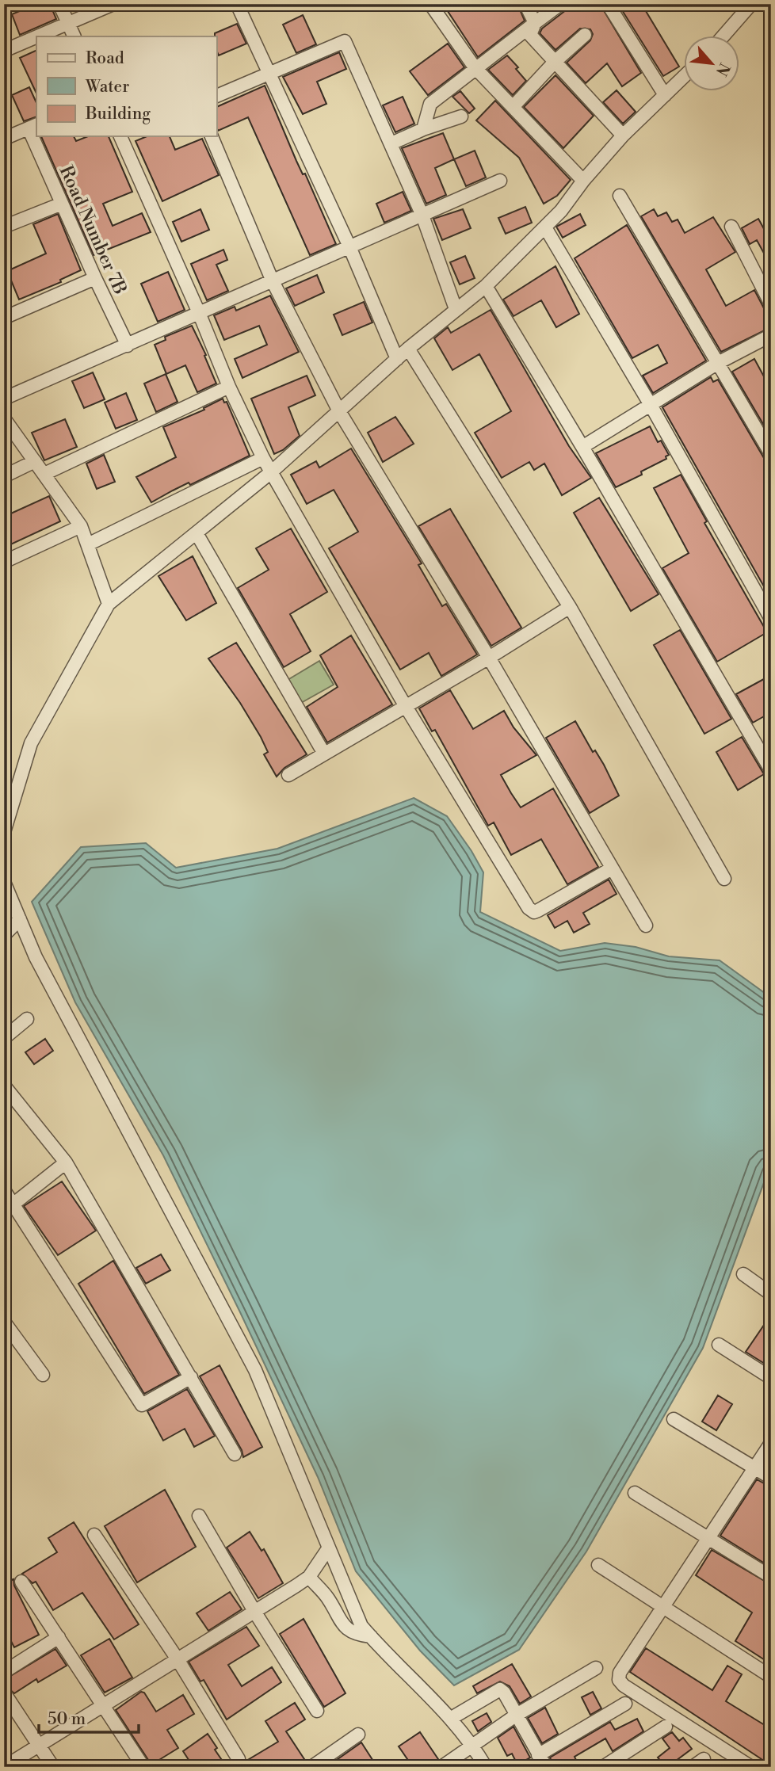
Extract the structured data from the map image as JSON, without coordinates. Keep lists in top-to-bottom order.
{
  "streets": {
    "street": ["Road Number 7B"]
  },
  "legend": ["Road", "Water", "Building"],
  "scale_bar": "50 m",
  "north": "bottom right"
}
